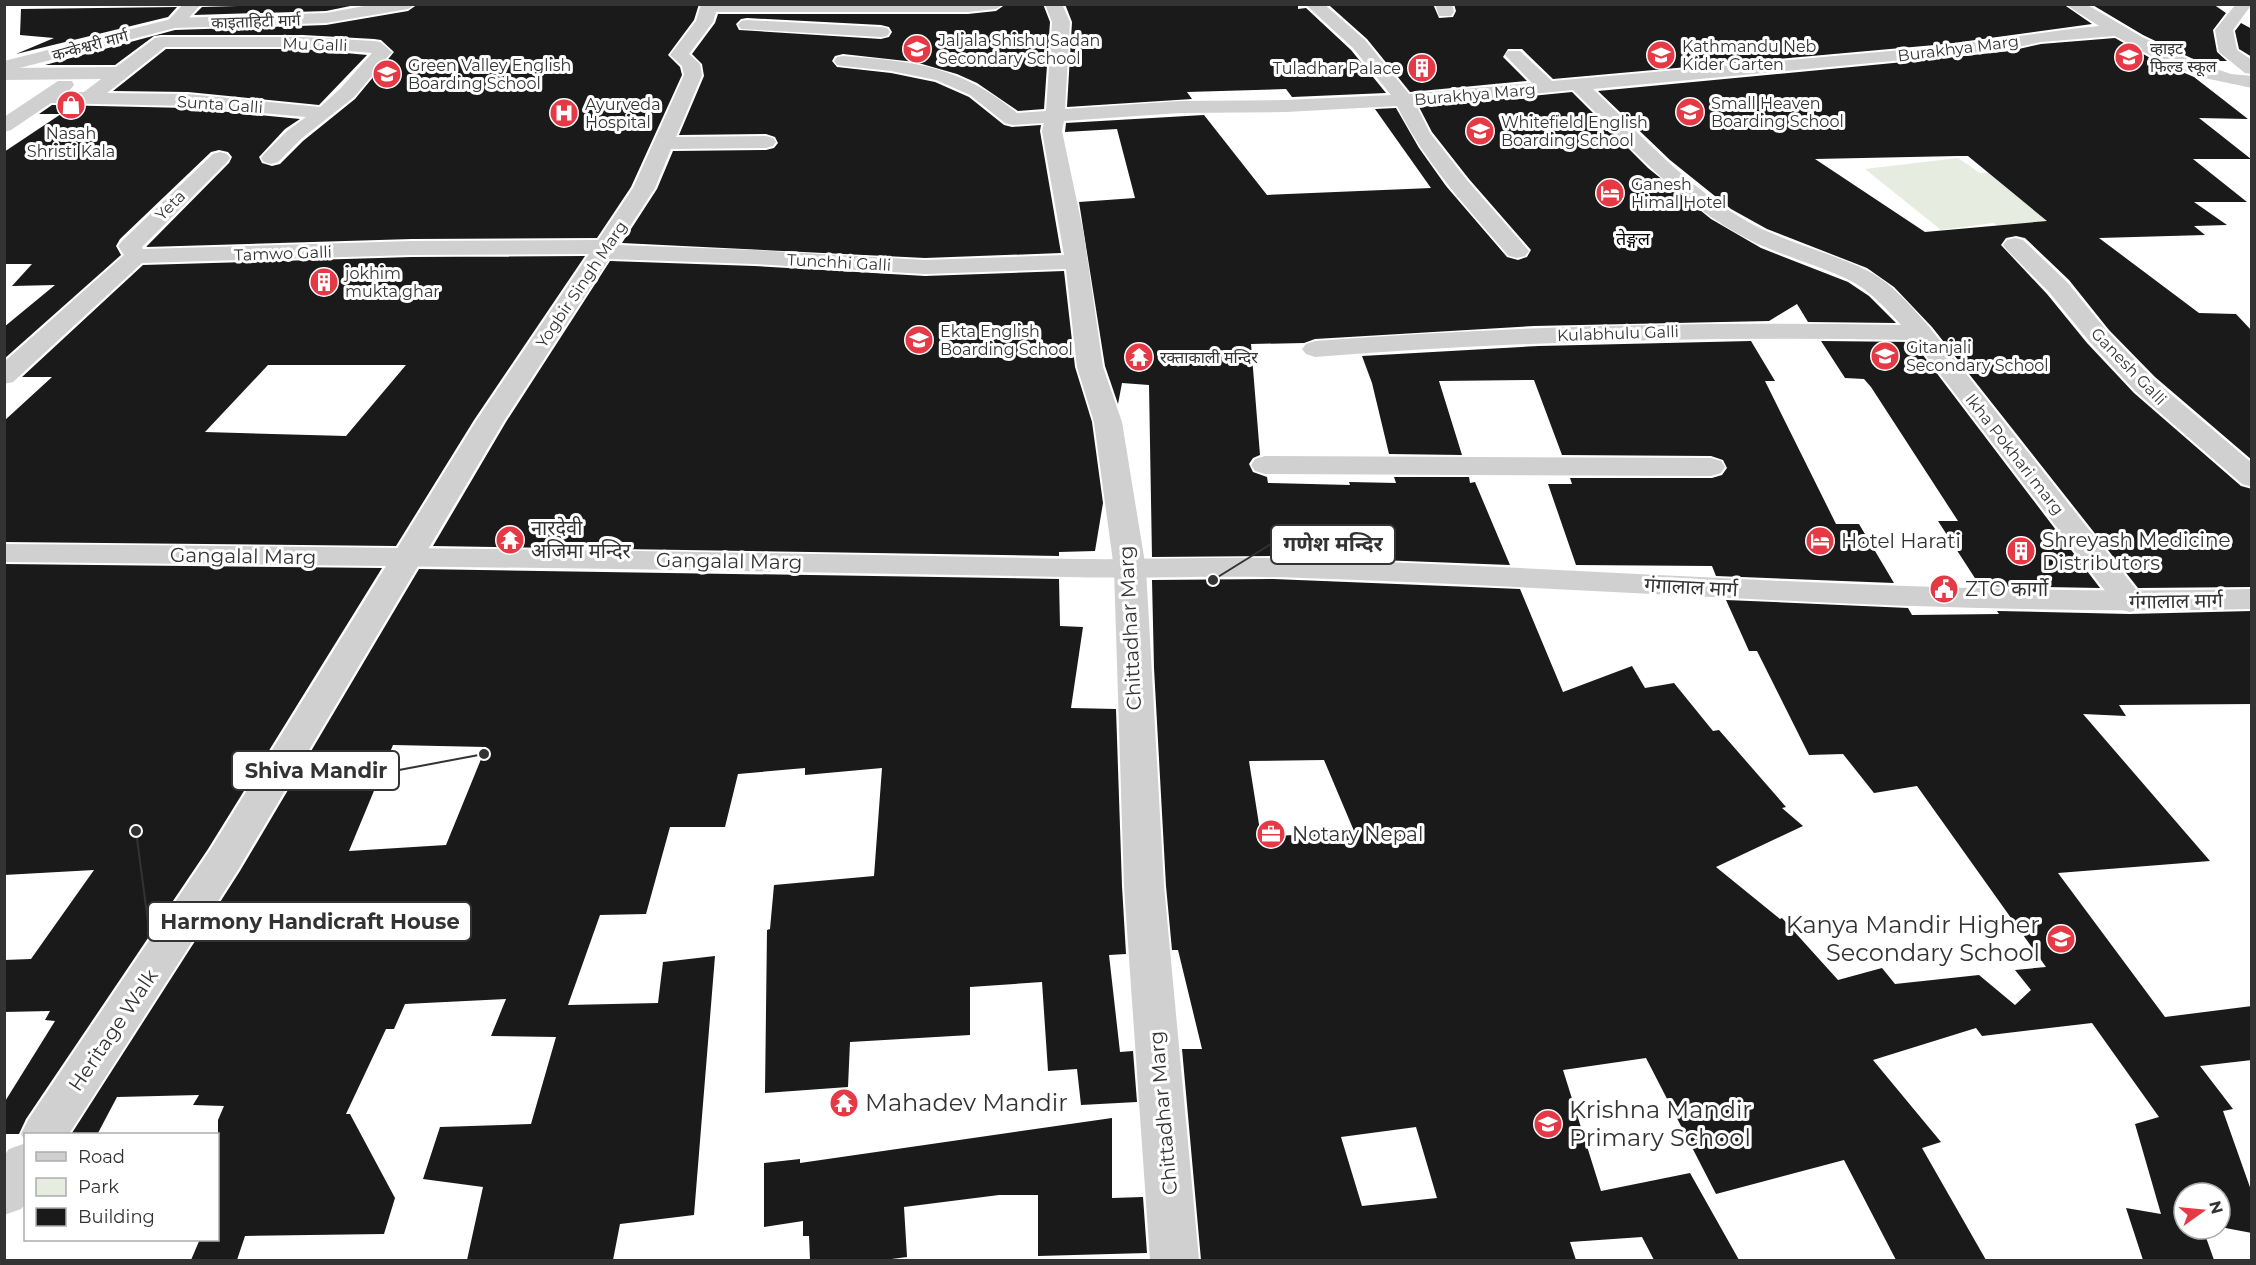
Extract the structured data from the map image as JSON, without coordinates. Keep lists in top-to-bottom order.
{
  "streets": {
    "street": [
      "काइताहिटी मार्ग",
      "Mu Galli",
      "कन्केश्वरी मार्ग",
      "Burakhya Marg",
      "Sunta Galli",
      "Yeta",
      "Tamwo Galli",
      "Tunchhi Galli",
      "Yogbir Singh Marg",
      "Kulabhulu Galli",
      "Ganesh Galli",
      "Ikha Pokhari marg",
      "Gangalal Marg",
      "गंगालाल मार्ग",
      "Chittadhar Marg",
      "Heritage Walk"
    ]
  },
  "crossings": [
    ["काइताहिटी मार्ग", "कन्केश्वरी मार्ग"],
    ["Mu Galli", "Sunta Galli"],
    ["Burakhya Marg", "Ikha Pokhari marg"],
    ["Burakhya Marg", "Chittadhar Marg"],
    ["Yeta", "Tamwo Galli"],
    ["Tamwo Galli", "Tunchhi Galli"],
    ["Tamwo Galli", "Yogbir Singh Marg"],
    ["Tunchhi Galli", "Yogbir Singh Marg"],
    ["Tunchhi Galli", "Chittadhar Marg"],
    ["Yogbir Singh Marg", "Gangalal Marg"],
    ["Yogbir Singh Marg", "Heritage Walk"],
    ["Kulabhulu Galli", "Ikha Pokhari marg"],
    ["Ikha Pokhari marg", "गंगालाल मार्ग"],
    ["Gangalal Marg", "गंगालाल मार्ग"],
    ["Gangalal Marg", "Chittadhar Marg"],
    ["Gangalal Marg", "Heritage Walk"],
    ["गंगालाल मार्ग", "Chittadhar Marg"]
  ],
  "districts": ["तेङ्गल"],
  "places": {
    "school or university": [
      "Jaljala Shishu Sadan Secondary School",
      "Kathmandu Neb Kider Garten",
      "व्हाइट फिल्ड स्कूल",
      "Green Valley English Boarding School",
      "Small Heaven Boarding School",
      "Whitefield English Boarding School",
      "Ekta English Boarding School",
      "Gitanjali Secondary School",
      "Kanya Mandir Higher Secondary School",
      "Krishna Mandir Primary School"
    ],
    "building": ["Tuladhar Palace", "jokhim mukta ghar", "Shreyash Medicine Distributors"],
    "shop": ["Nasah Shristi Kala"],
    "hospital": ["Ayurveda Hospital"],
    "hotel": ["Ganesh Himal Hotel", "Hotel Harati"],
    "temple": ["रक्ताकाली मन्दिर", "नारदेवी अजिमा मन्दिर", "Mahadev Mandir"],
    "other": ["गणेश मन्दिर", "Shiva Mandir", "Harmony Handicraft House"],
    "public building": ["ZTO कार्गो"],
    "office": ["Notary Nepal"]
  },
  "legend": ["Road", "Park", "Building"],
  "north": "right"
}
